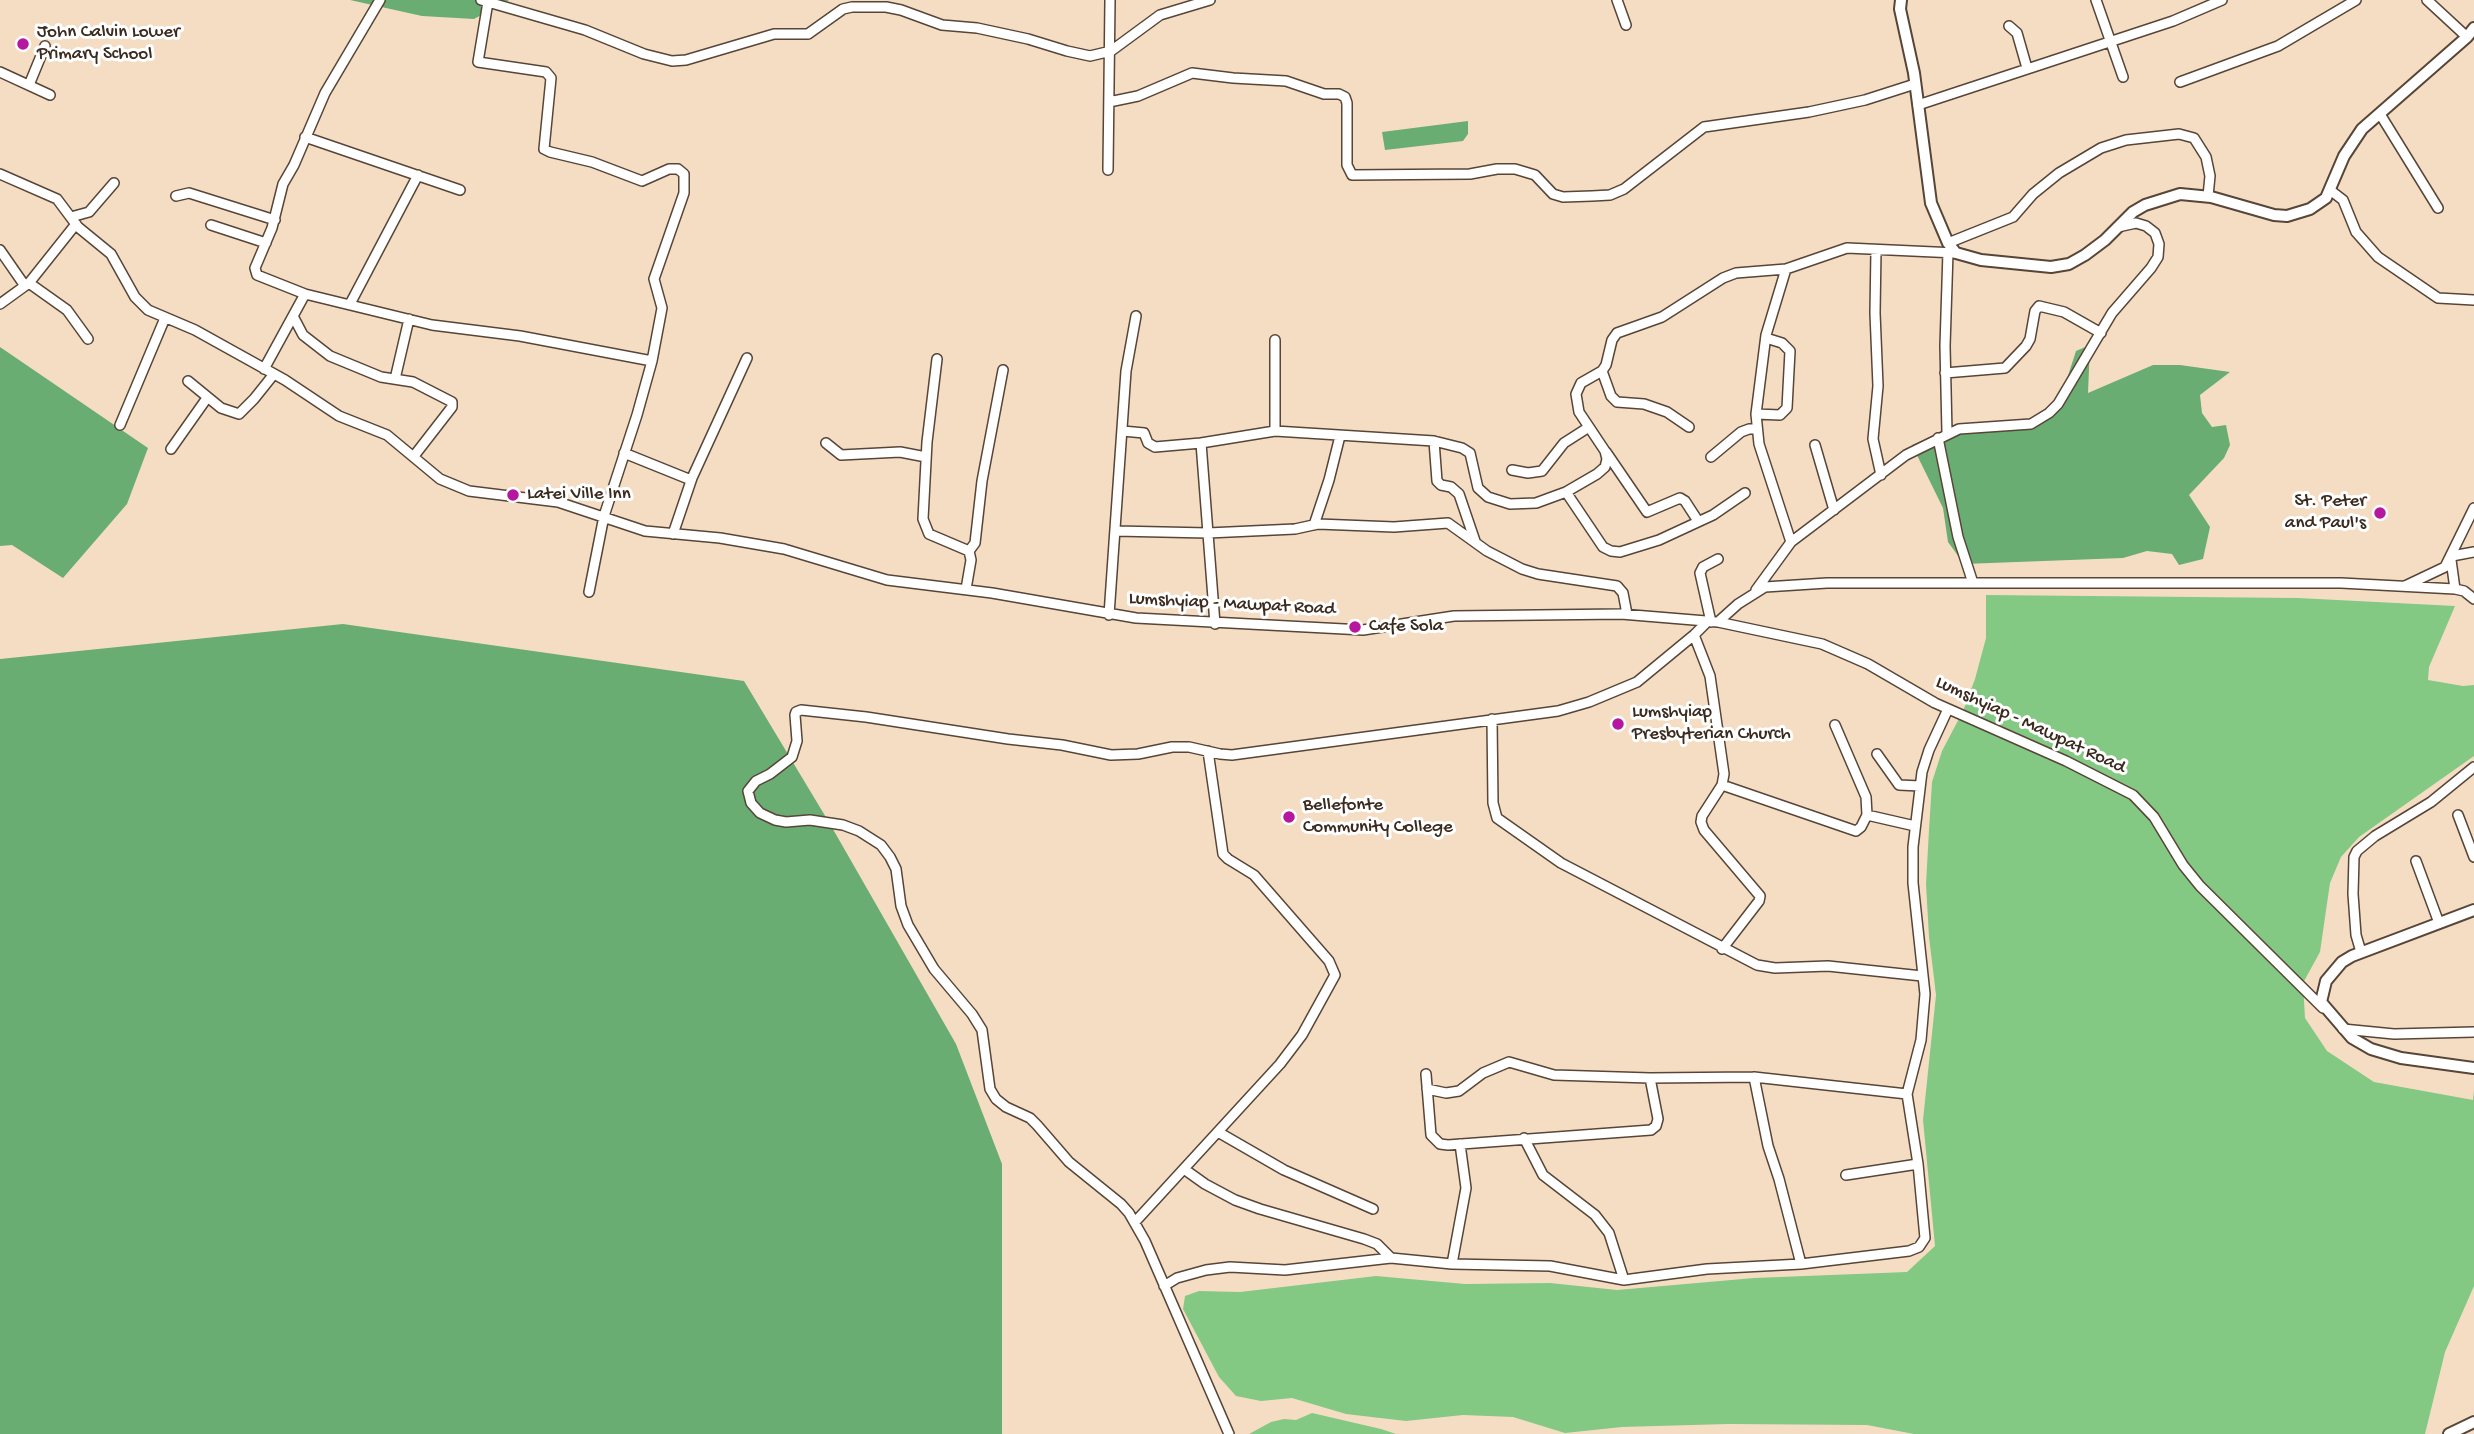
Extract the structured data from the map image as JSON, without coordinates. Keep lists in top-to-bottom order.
{
  "streets": {
    "street": ["Lumshyiap - Mawpat Road"]
  },
  "places": [
    "John Calvin Lower Primary School",
    "Latei Ville Inn",
    "St. Peter and Paul's",
    "Cafe Sola",
    "Lumshyiap Presbyterian Church",
    "Bellefonte Community College"
  ]
}
